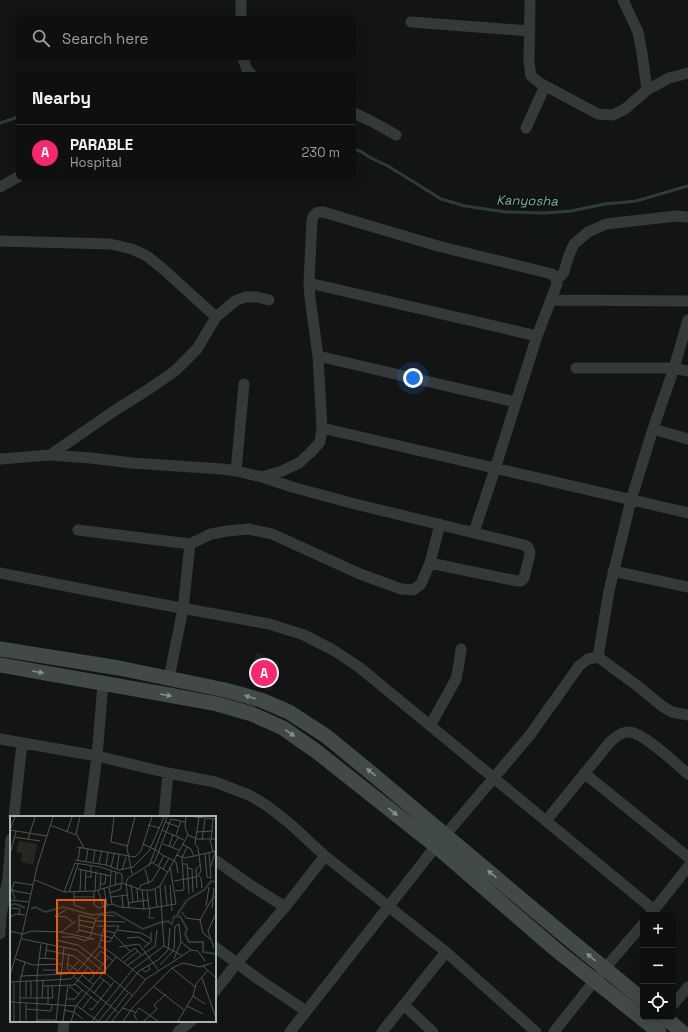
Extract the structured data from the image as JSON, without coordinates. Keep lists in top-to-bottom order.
{
  "water": ["Kanyosha"],
  "page": {
    "search": "Search here",
    "heading": "Nearby",
    "list": [
      {
        "mark": "A",
        "name": "PARABLE",
        "note": "Hospital",
        "value": "230 m"
      }
    ],
    "pins": "A",
    "map_buttons": ["+", "−"]
  }
}
